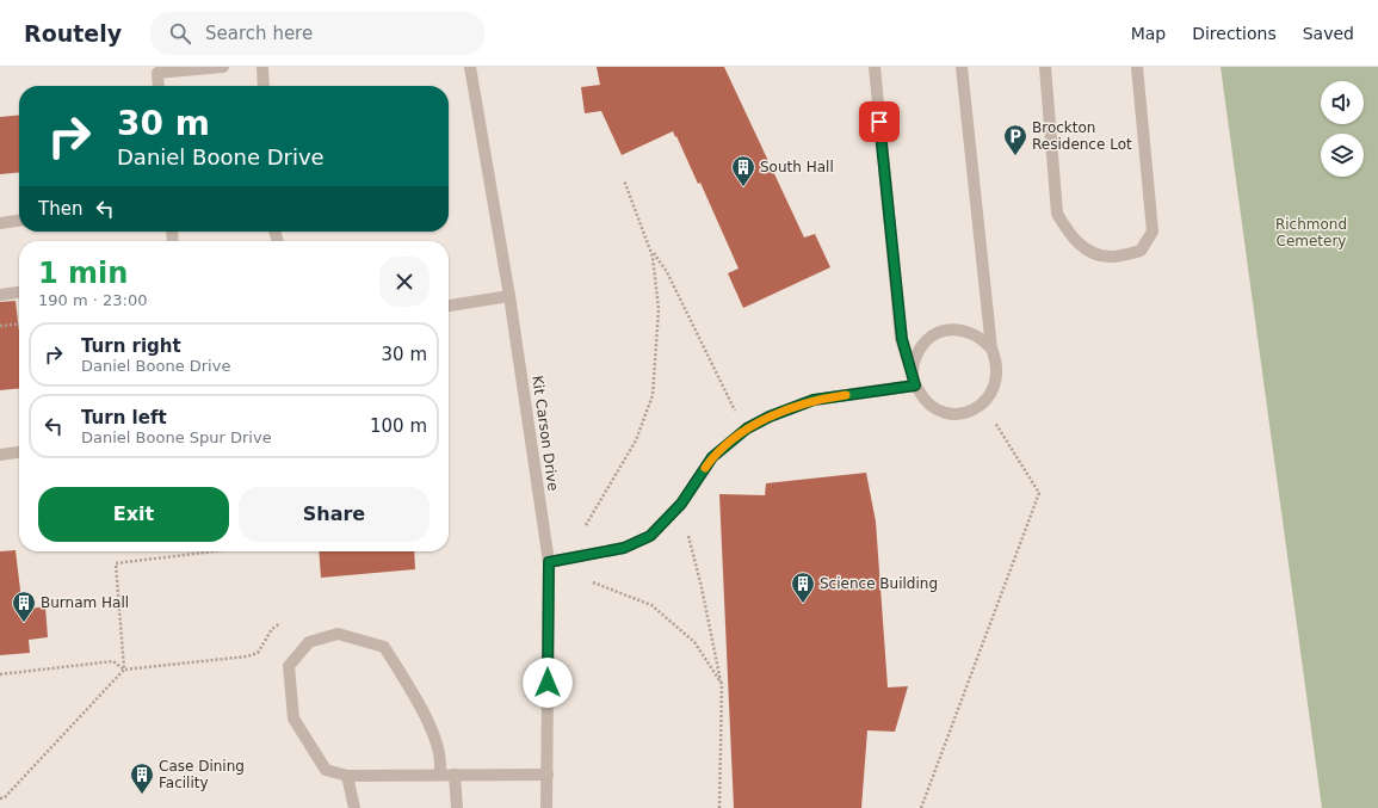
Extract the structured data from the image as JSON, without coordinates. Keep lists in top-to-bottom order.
{
  "streets": {
    "street": ["Kit Carson Drive"]
  },
  "parks": ["Richmond Cemetery"],
  "places": {
    "parking": ["Brockton Residence Lot"],
    "building": [
      "South Hall",
      "Science Building",
      "Burnam Hall",
      "Case Dining Facility"
    ]
  },
  "page": {
    "header": "Routely",
    "search": "Search here",
    "nav": ["Map", "Directions", "Saved"],
    "turn": ["30 m", "Daniel Boone Drive"],
    "then": "Then",
    "heading": ["1 min", "190 m · 23:00"],
    "list": [
      {
        "name": "Turn right",
        "note": "Daniel Boone Drive",
        "value": "30 m"
      },
      {
        "name": "Turn left",
        "note": "Daniel Boone Spur Drive",
        "value": "100 m"
      }
    ],
    "buttons": ["Exit", "Share"]
  }
}
